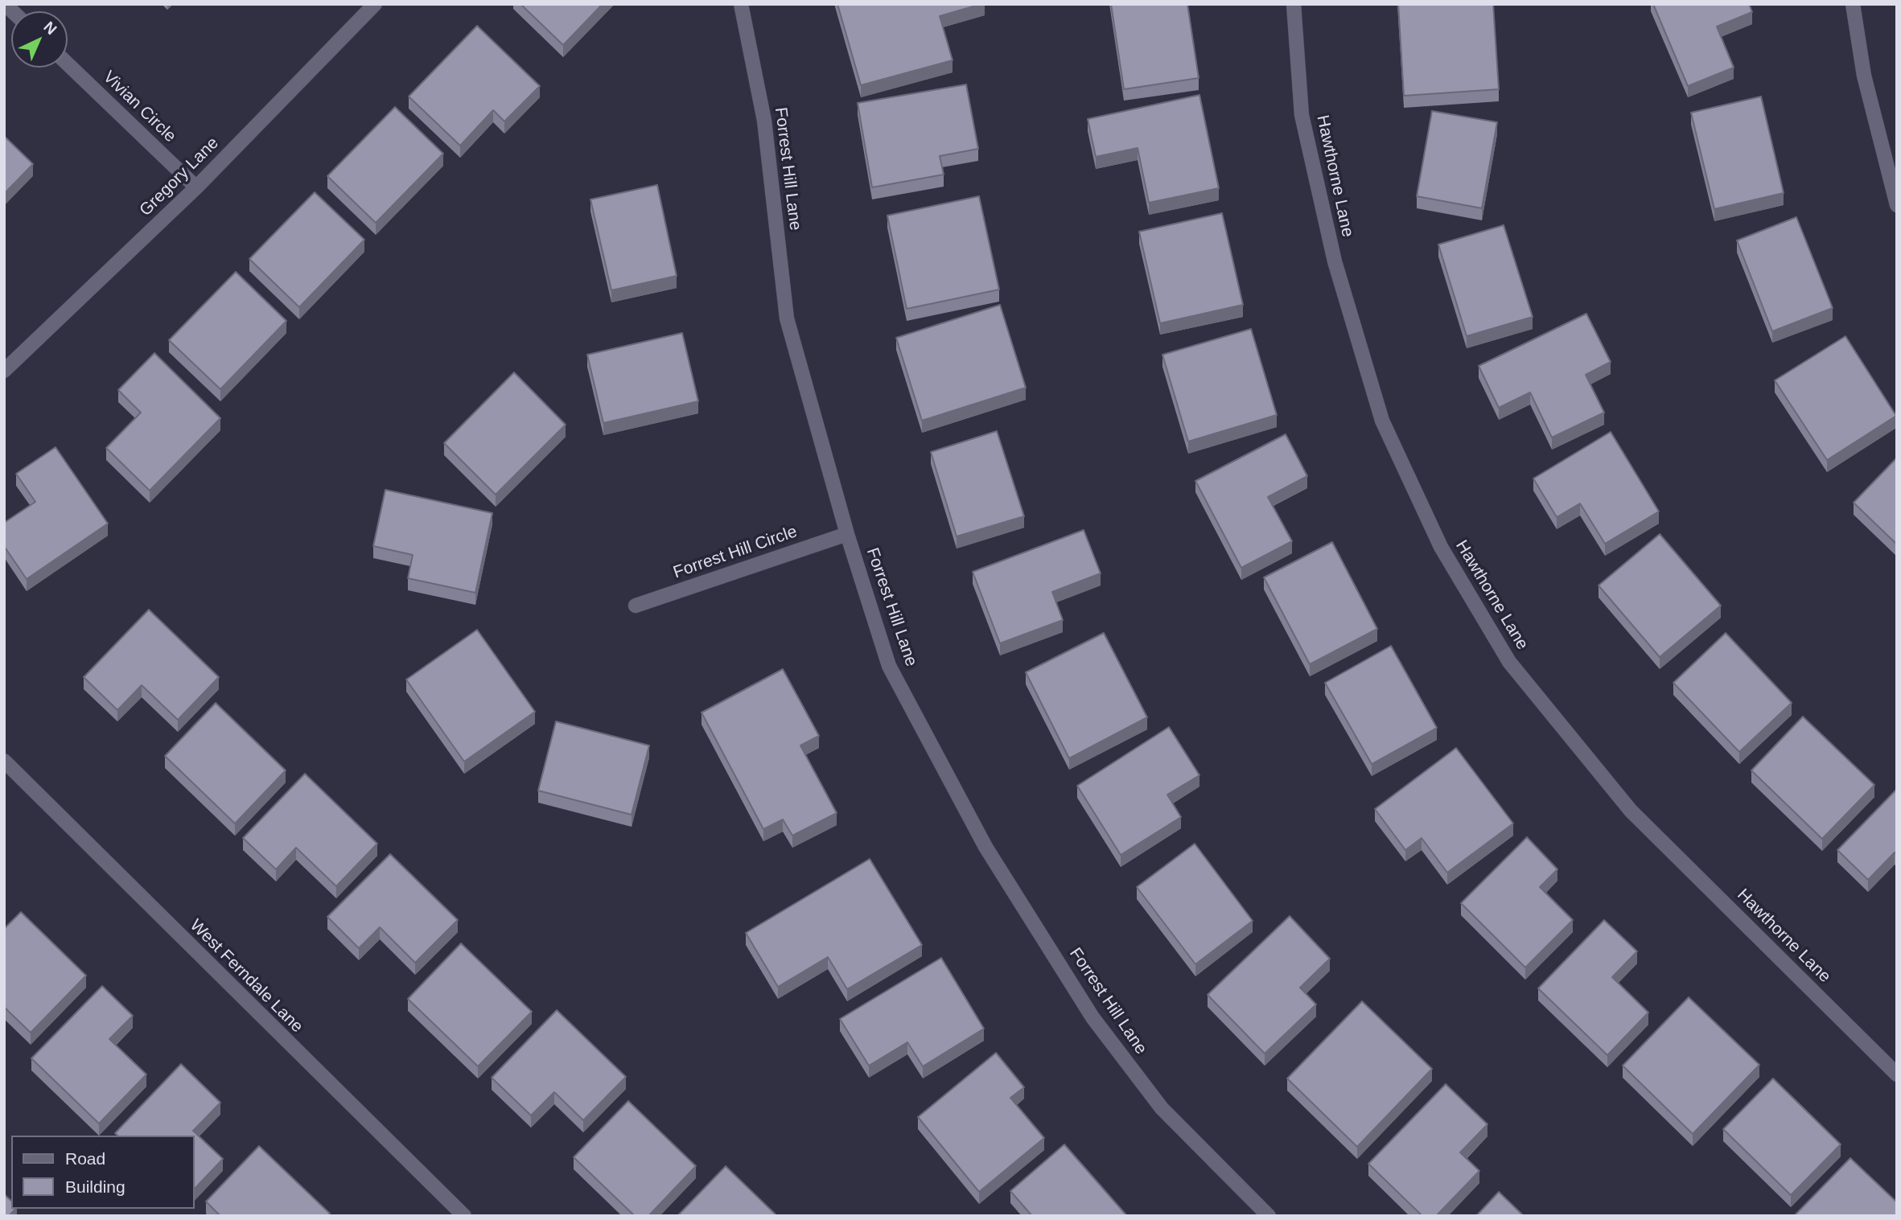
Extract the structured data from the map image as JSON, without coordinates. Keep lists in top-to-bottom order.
{
  "streets": {
    "street": [
      "Vivian Circle",
      "Forrest Hill Lane",
      "Hawthorne Lane",
      "Gregory Lane",
      "Forrest Hill Circle",
      "West Ferndale Lane"
    ]
  },
  "crossings": [
    ["Vivian Circle", "Gregory Lane"],
    ["Forrest Hill Lane", "Forrest Hill Circle"]
  ],
  "legend": ["Road", "Building"],
  "north": "top right"
}
